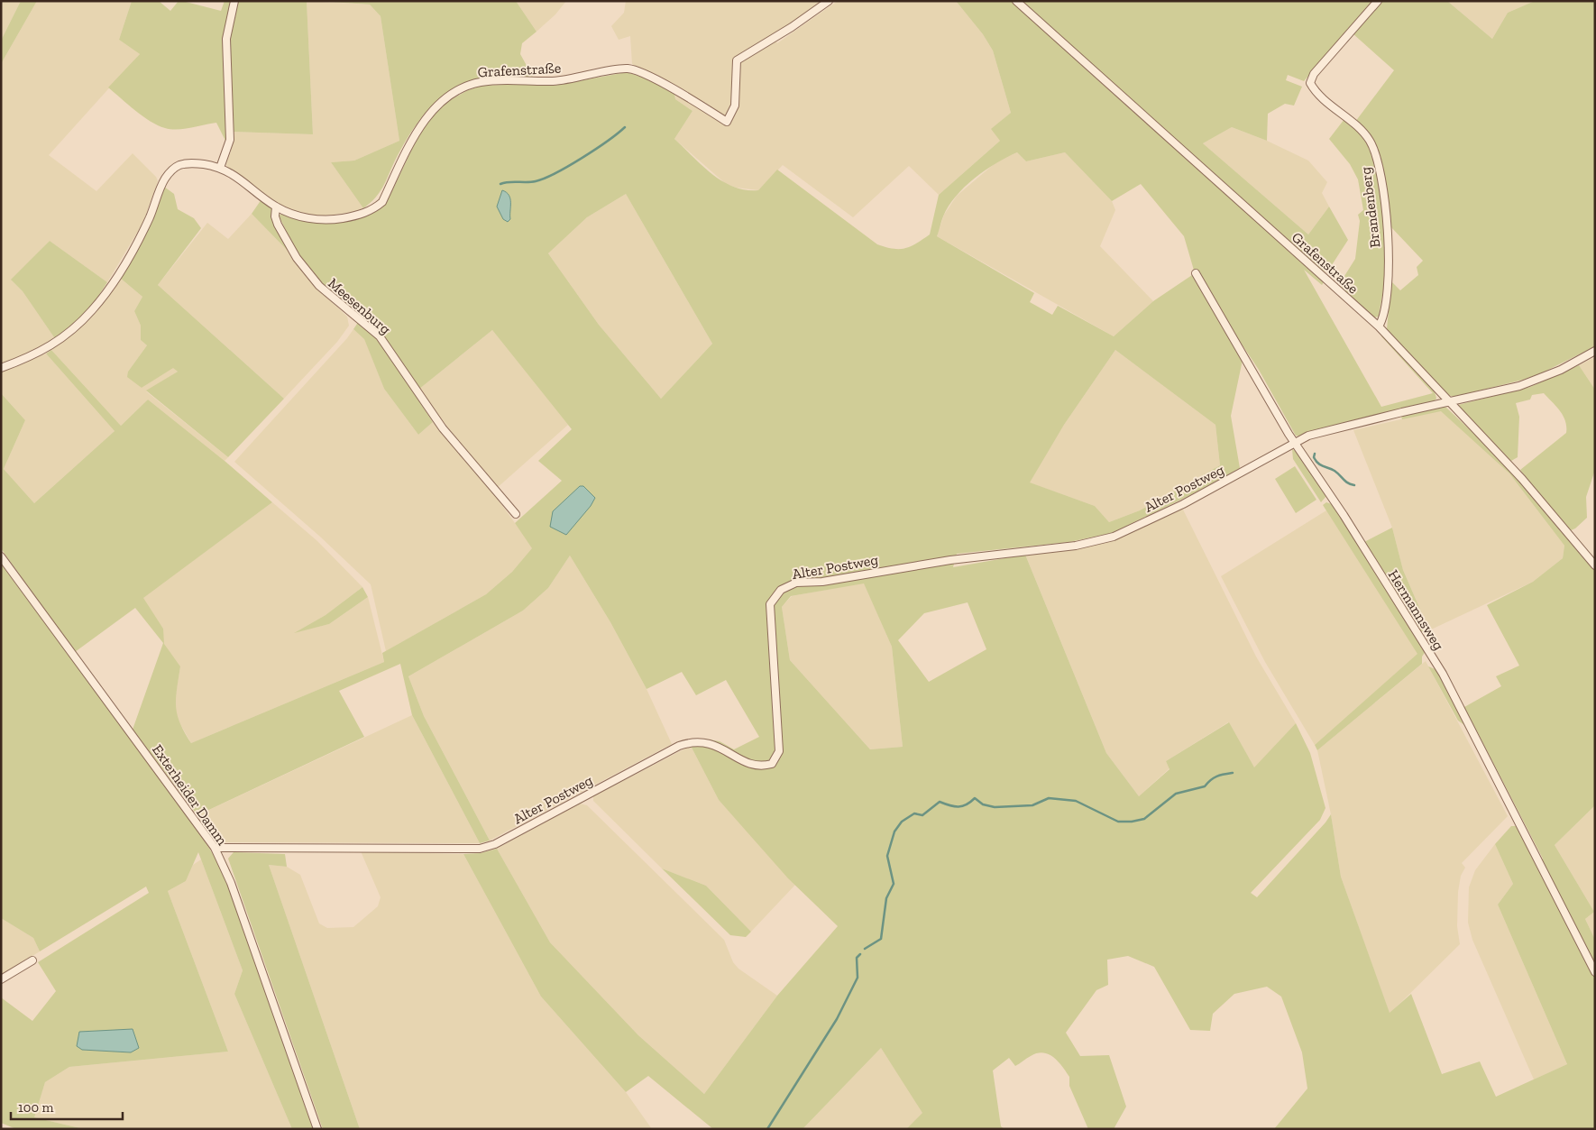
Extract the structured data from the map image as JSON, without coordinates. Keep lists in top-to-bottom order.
{
  "streets": {
    "street": [
      "Grafenstraße",
      "Brandenberg",
      "Meesenburg",
      "Alter Postweg",
      "Hermannsweg",
      "Exterheider Damm"
    ]
  },
  "crossings": [
    ["Grafenstraße", "Brandenberg"],
    ["Grafenstraße", "Meesenburg"],
    ["Grafenstraße", "Alter Postweg"],
    ["Alter Postweg", "Hermannsweg"],
    ["Alter Postweg", "Exterheider Damm"]
  ],
  "scale_bar": "100 m"
}
